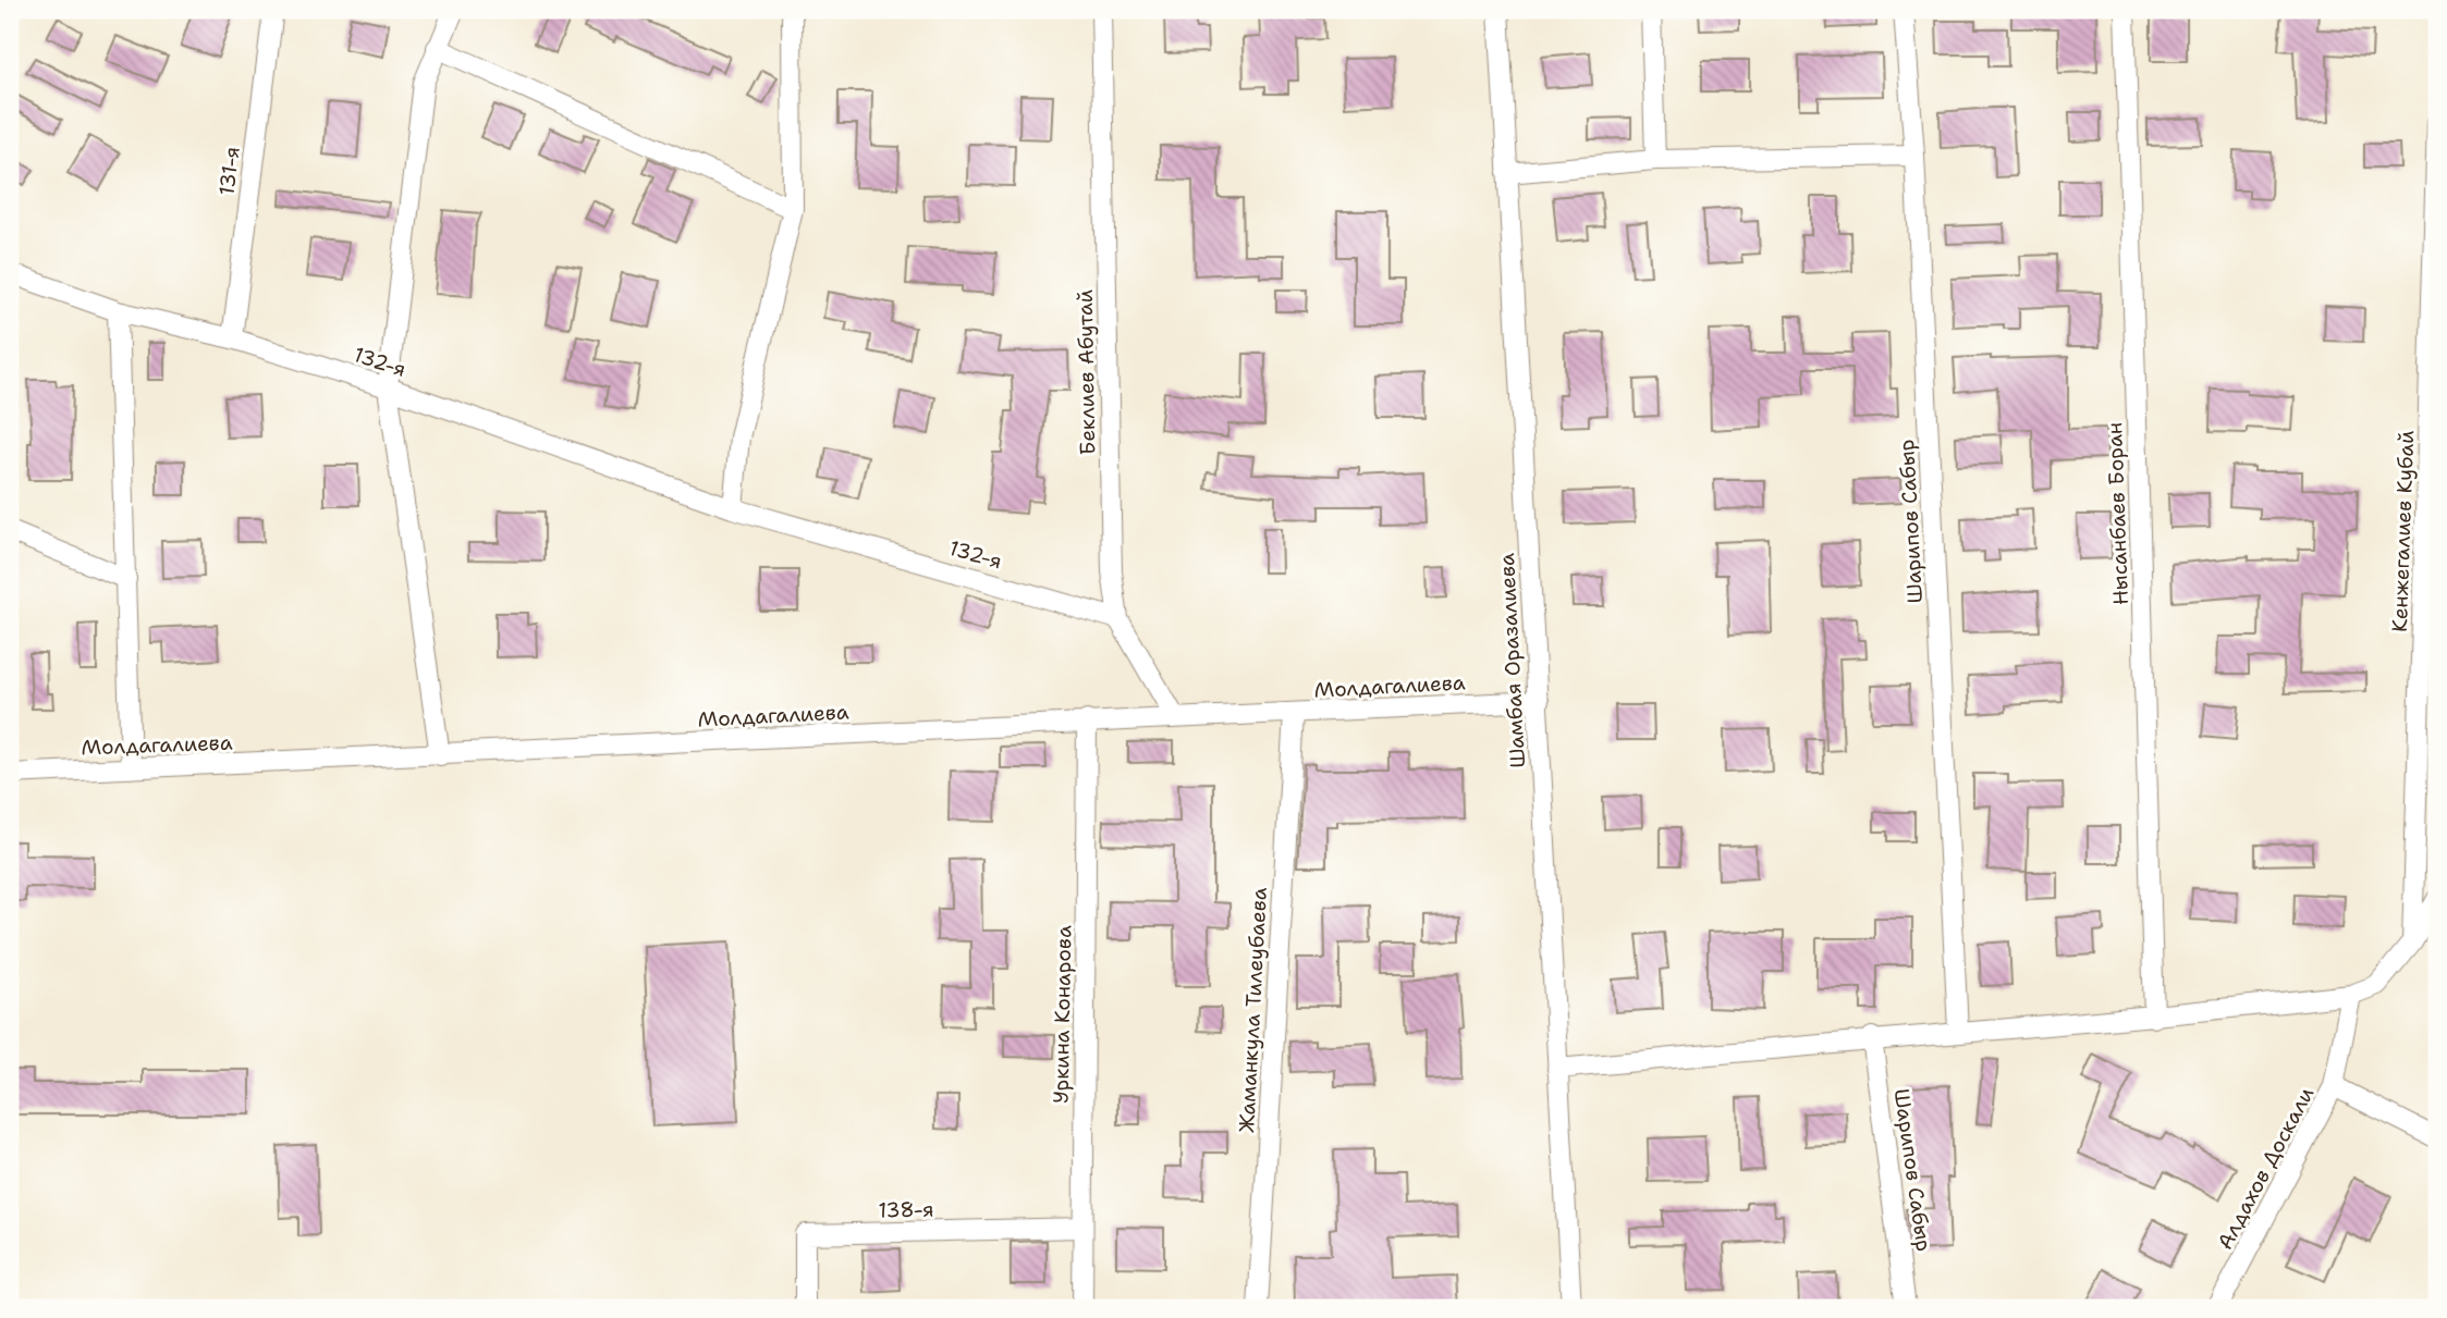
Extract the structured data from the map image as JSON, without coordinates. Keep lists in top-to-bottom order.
{
  "streets": {
    "street": [
      "131-я",
      "132-я",
      "Беклиев Абутай",
      "Нысанбаев Боран",
      "Шарипов Сабыр",
      "Кенжегалиев Кубай",
      "Шамбая Оразалиева",
      "Молдагалиева",
      "Жаманкула Тилеубаева",
      "Уркина Конарова",
      "Алдахов Доскали",
      "138-я"
    ]
  },
  "crossings": [
    ["131-я", "132-я"],
    ["132-я", "Беклиев Абутай"],
    ["Беклиев Абутай", "Молдагалиева"],
    ["Шамбая Оразалиева", "Молдагалиева"],
    ["Молдагалиева", "Жаманкула Тилеубаева"],
    ["Молдагалиева", "Уркина Конарова"],
    ["Уркина Конарова", "138-я"]
  ]
}
